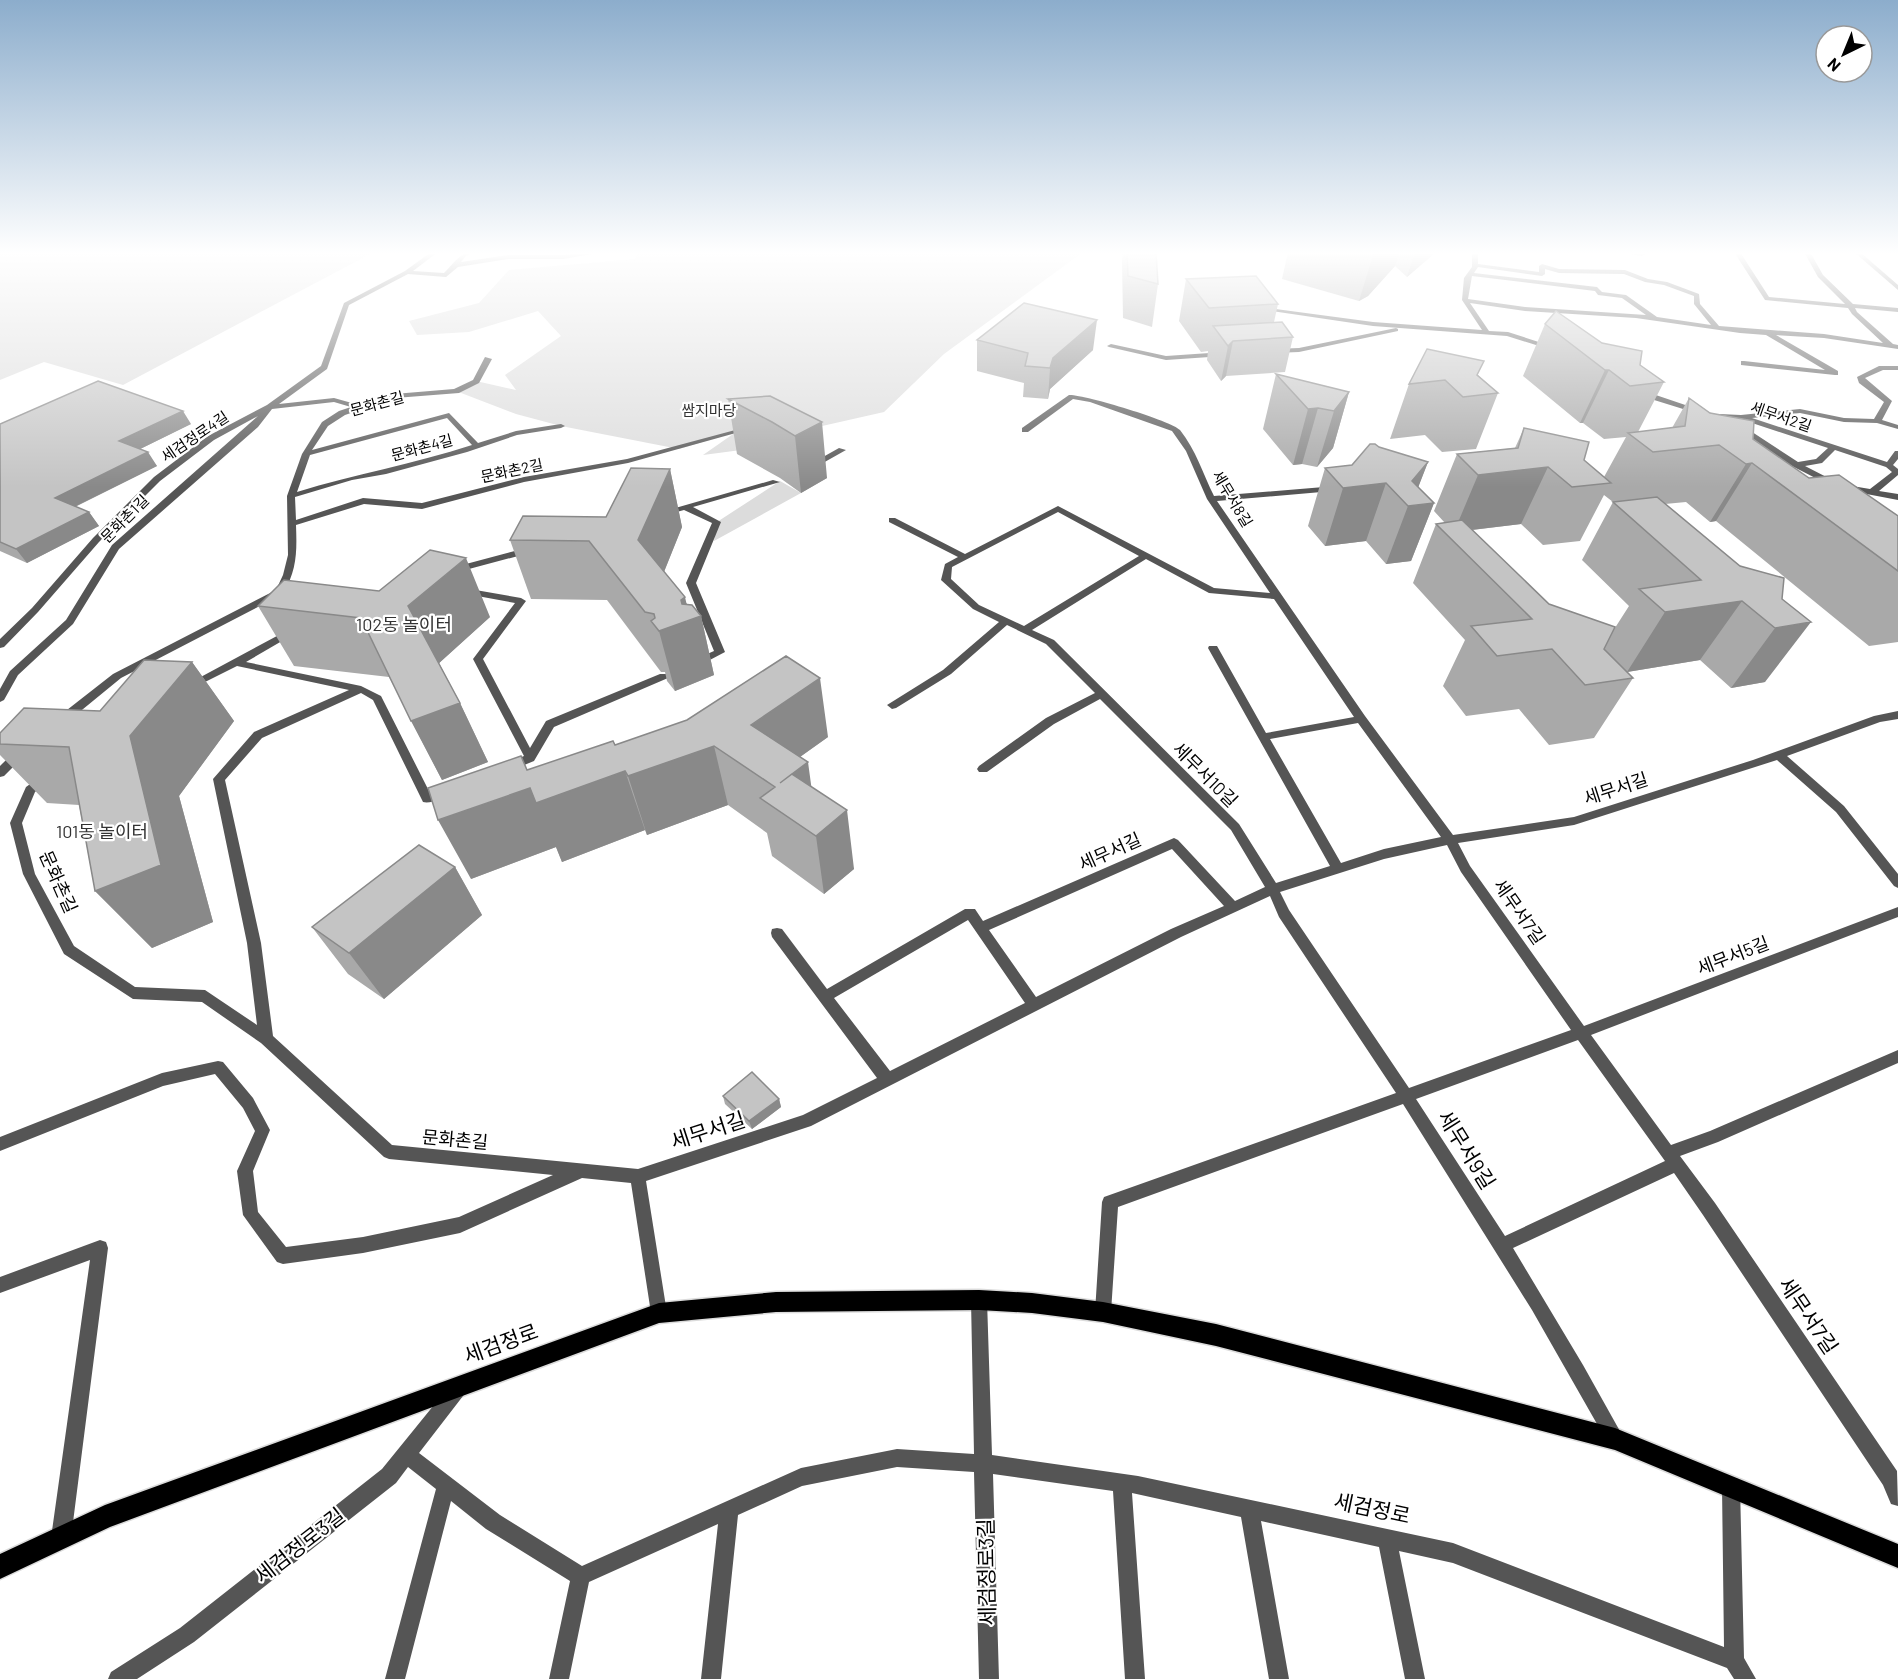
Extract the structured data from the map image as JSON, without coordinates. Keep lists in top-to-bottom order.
{
  "streets": {
    "main road": ["세검정로"],
    "street": [
      "문화촌길",
      "세무서2길",
      "세검정로4길",
      "문화촌4길",
      "문화촌2길",
      "세무서8길",
      "문화촌1길",
      "세무서10길",
      "세무서길",
      "세무서7길",
      "세무서5길",
      "세무서9길",
      "세검정로3길"
    ]
  },
  "crossings": [
    ["문화촌길", "문화촌4길"],
    ["문화촌길", "문화촌2길"],
    ["문화촌길", "세무서길"],
    ["세검정로4길", "문화촌1길"],
    ["세무서8길", "세무서10길"],
    ["세무서8길", "세무서길"],
    ["세무서8길", "세무서7길"],
    ["세무서10길", "세무서길"],
    ["세무서10길", "세무서9길"],
    ["세무서길", "세무서7길"],
    ["세무서길", "세무서9길"],
    ["세무서7길", "세무서5길"],
    ["세무서9길", "세검정로"],
    ["세검정로", "세검정로3길"]
  ],
  "parks": ["쌈지마당", "102동 놀이터", "101동 놀이터"],
  "north": "bottom left"
}
